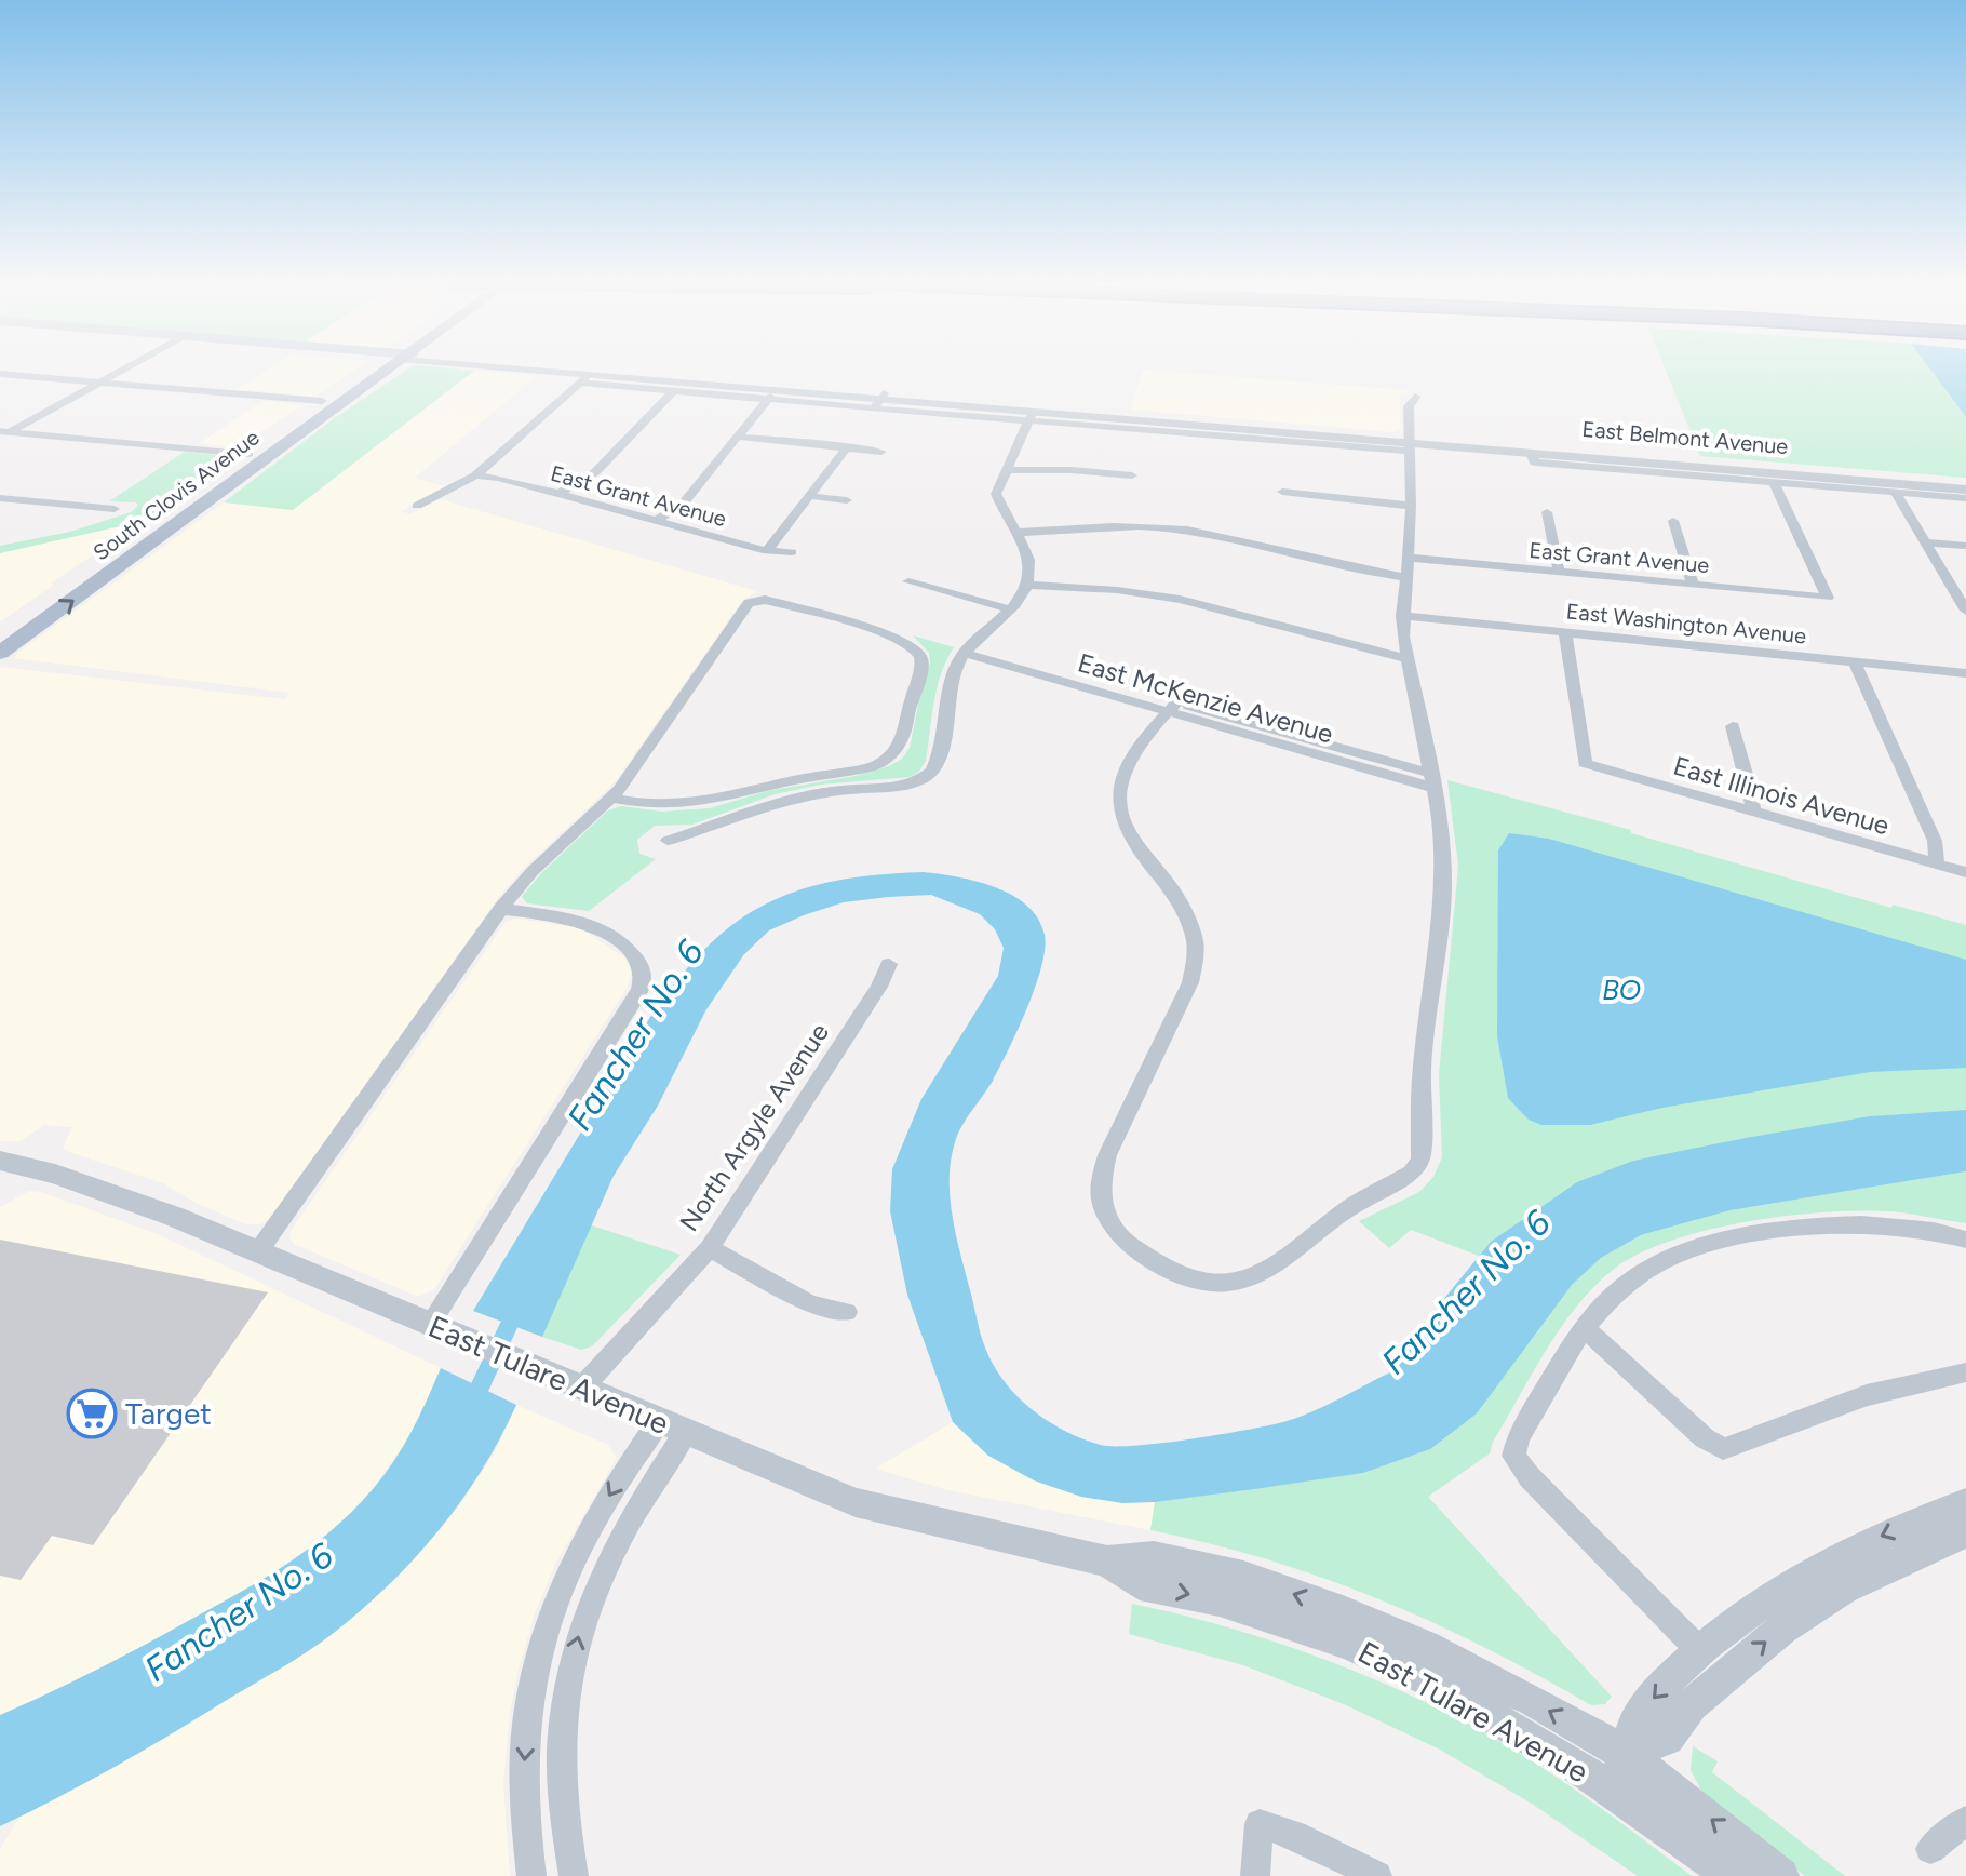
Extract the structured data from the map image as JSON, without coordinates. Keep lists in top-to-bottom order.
{
  "streets": {
    "main road": ["South Clovis Avenue"],
    "street": [
      "East Belmont Avenue",
      "East Grant Avenue",
      "East Washington Avenue",
      "East McKenzie Avenue",
      "East Illinois Avenue",
      "North Argyle Avenue",
      "East Tulare Avenue"
    ]
  },
  "crossings": [
    ["East Belmont Avenue", "East Grant Avenue"],
    ["East Washington Avenue", "East Illinois Avenue"],
    ["North Argyle Avenue", "East Tulare Avenue"]
  ],
  "water": ["BO", "Fancher No. 6"],
  "places": {
    "supermarket": ["Target"]
  }
}
